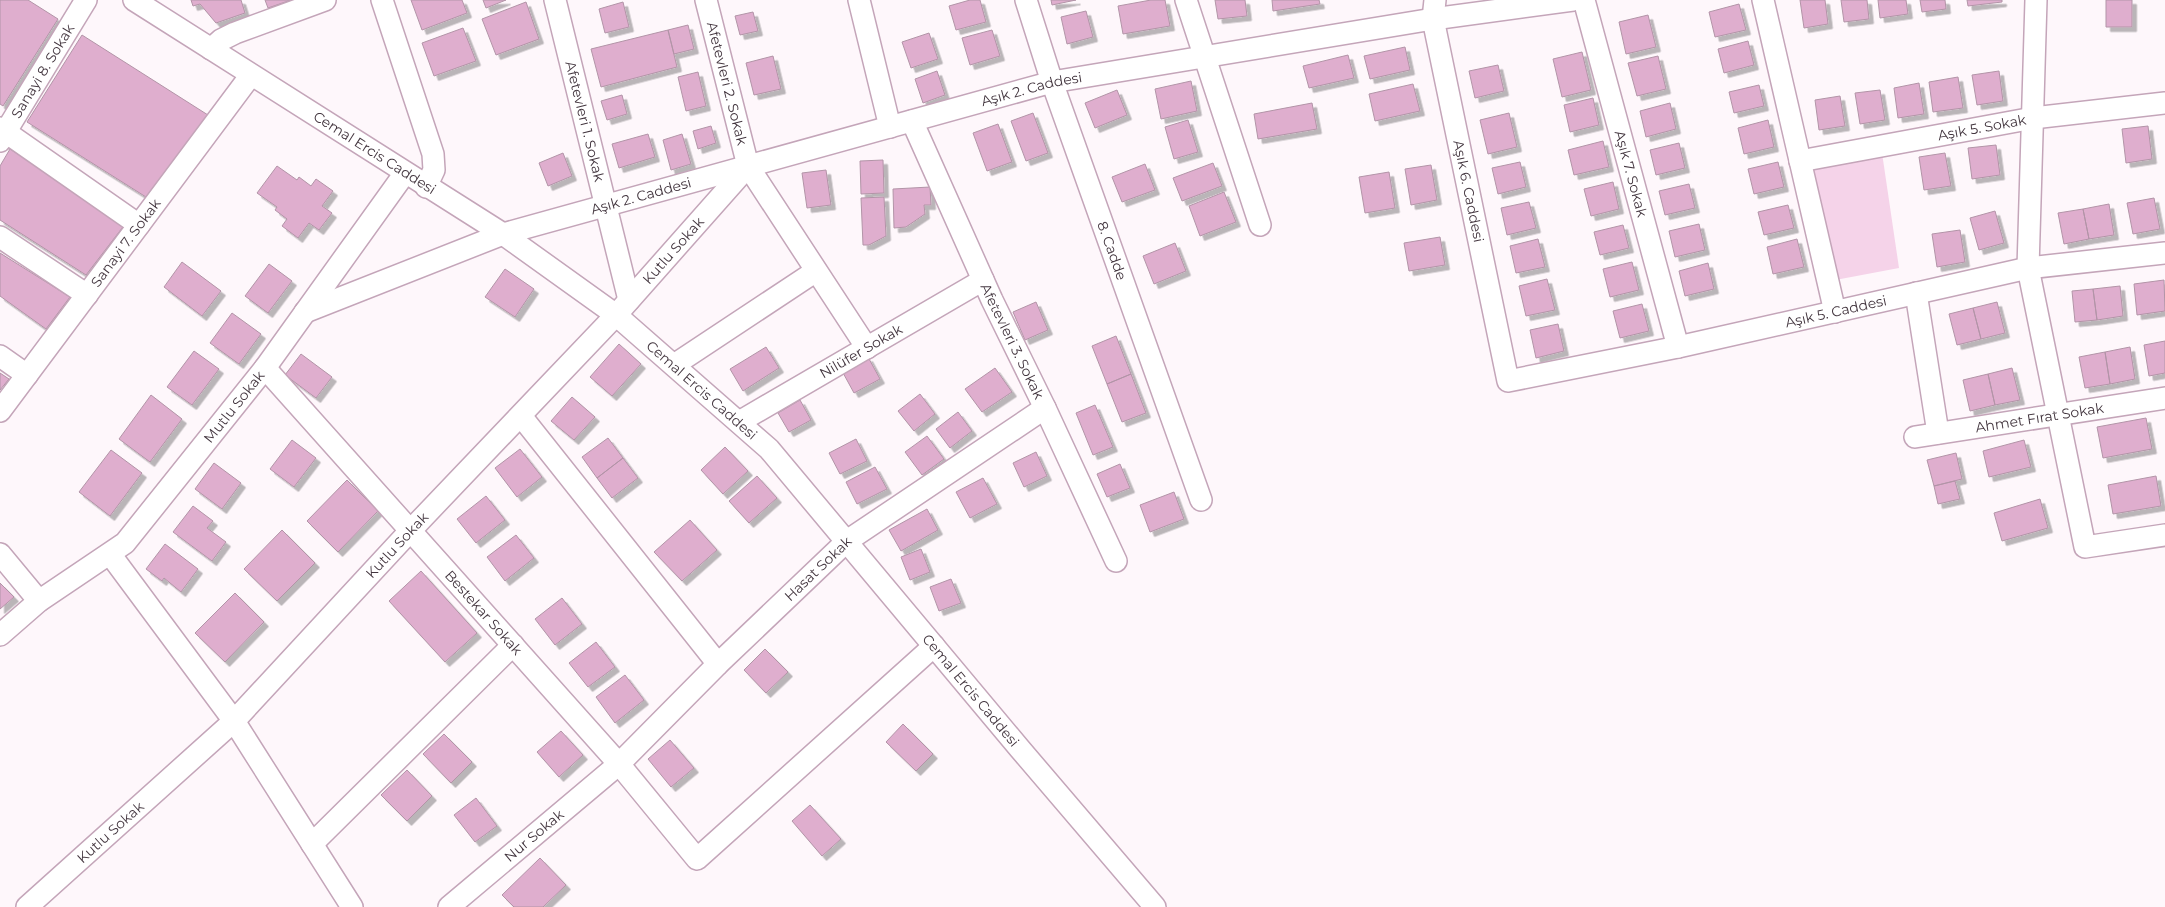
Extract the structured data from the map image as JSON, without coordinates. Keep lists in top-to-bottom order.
{
  "streets": {
    "street": [
      "Sanayi 8. Sokak",
      "Afetevleri 2. Sokak",
      "Aşık 2. Caddesi",
      "Afetevleri 1. Sokak",
      "Aşık 5. Sokak",
      "Cemal Ercis Caddesi",
      "Aşık 7. Sokak",
      "Aşık 6. Caddesi",
      "Sanayi 7. Sokak",
      "Kutlu Sokak",
      "8. Cadde",
      "Aşık 5. Caddesi",
      "Afetevleri 3. Sokak",
      "Nilüfer Sokak",
      "Mutlu Sokak",
      "Ahmet Fırat Sokak",
      "Hasat Sokak",
      "Bestekar Sokak",
      "Nur Sokak"
    ]
  },
  "crossings": [
    ["Afetevleri 2. Sokak", "Aşık 2. Caddesi"],
    ["Afetevleri 2. Sokak", "Kutlu Sokak"],
    ["Afetevleri 2. Sokak", "Nilüfer Sokak"],
    ["Aşık 2. Caddesi", "Afetevleri 1. Sokak"],
    ["Aşık 2. Caddesi", "Cemal Ercis Caddesi"],
    ["Aşık 2. Caddesi", "Aşık 6. Caddesi"],
    ["Aşık 2. Caddesi", "Kutlu Sokak"],
    ["Aşık 2. Caddesi", "8. Cadde"],
    ["Aşık 2. Caddesi", "Afetevleri 3. Sokak"],
    ["Afetevleri 1. Sokak", "Cemal Ercis Caddesi"],
    ["Afetevleri 1. Sokak", "Kutlu Sokak"],
    ["Cemal Ercis Caddesi", "Sanayi 7. Sokak"],
    ["Cemal Ercis Caddesi", "Kutlu Sokak"],
    ["Cemal Ercis Caddesi", "Nilüfer Sokak"],
    ["Cemal Ercis Caddesi", "Mutlu Sokak"],
    ["Cemal Ercis Caddesi", "Hasat Sokak"],
    ["Cemal Ercis Caddesi", "Bestekar Sokak"],
    ["Aşık 7. Sokak", "Aşık 5. Caddesi"],
    ["Aşık 6. Caddesi", "Aşık 5. Caddesi"],
    ["Kutlu Sokak", "Bestekar Sokak"],
    ["Afetevleri 3. Sokak", "Nilüfer Sokak"],
    ["Afetevleri 3. Sokak", "Hasat Sokak"],
    ["Mutlu Sokak", "Bestekar Sokak"],
    ["Hasat Sokak", "Bestekar Sokak"],
    ["Hasat Sokak", "Nur Sokak"],
    ["Bestekar Sokak", "Nur Sokak"]
  ]
}
